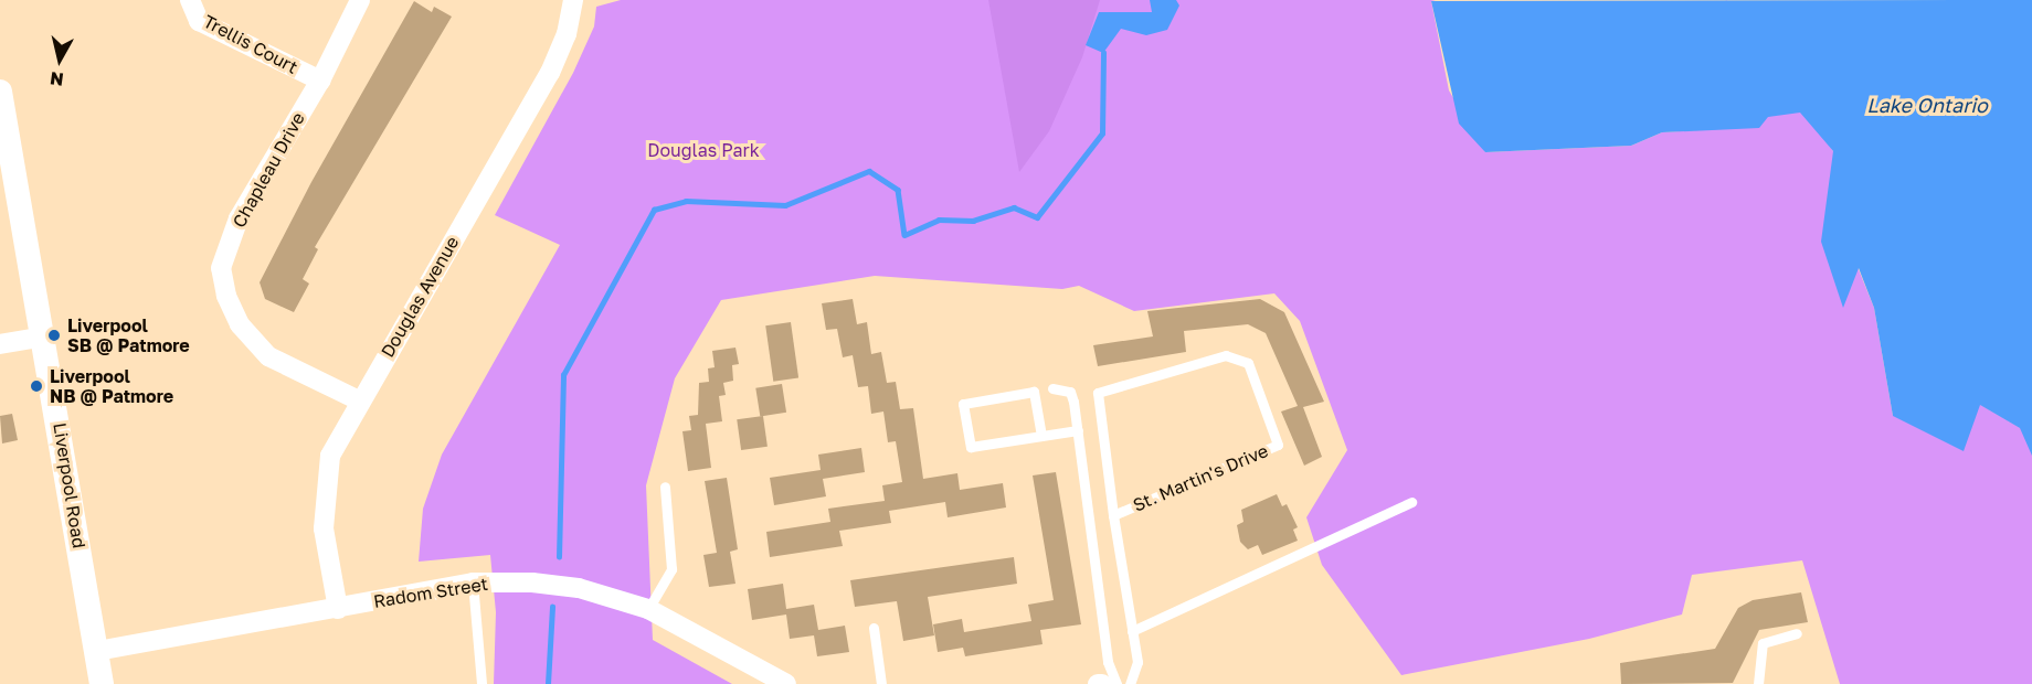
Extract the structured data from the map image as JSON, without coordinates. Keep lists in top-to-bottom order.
{
  "streets": {
    "street": [
      "Trellis Court",
      "Chapleau Drive",
      "Douglas Avenue",
      "Liverpool Road",
      "Radom Street"
    ],
    "lane": ["St. Martin's Drive"]
  },
  "crossings": [
    ["Trellis Court", "Chapleau Drive"],
    ["Chapleau Drive", "Douglas Avenue"],
    ["Douglas Avenue", "Radom Street"],
    ["Liverpool Road", "Radom Street"]
  ],
  "water": ["Lake Ontario"],
  "parks": ["Douglas Park"],
  "places": ["Liverpool SB @ Patmore", "Liverpool NB @ Patmore"],
  "north": "bottom"
}
